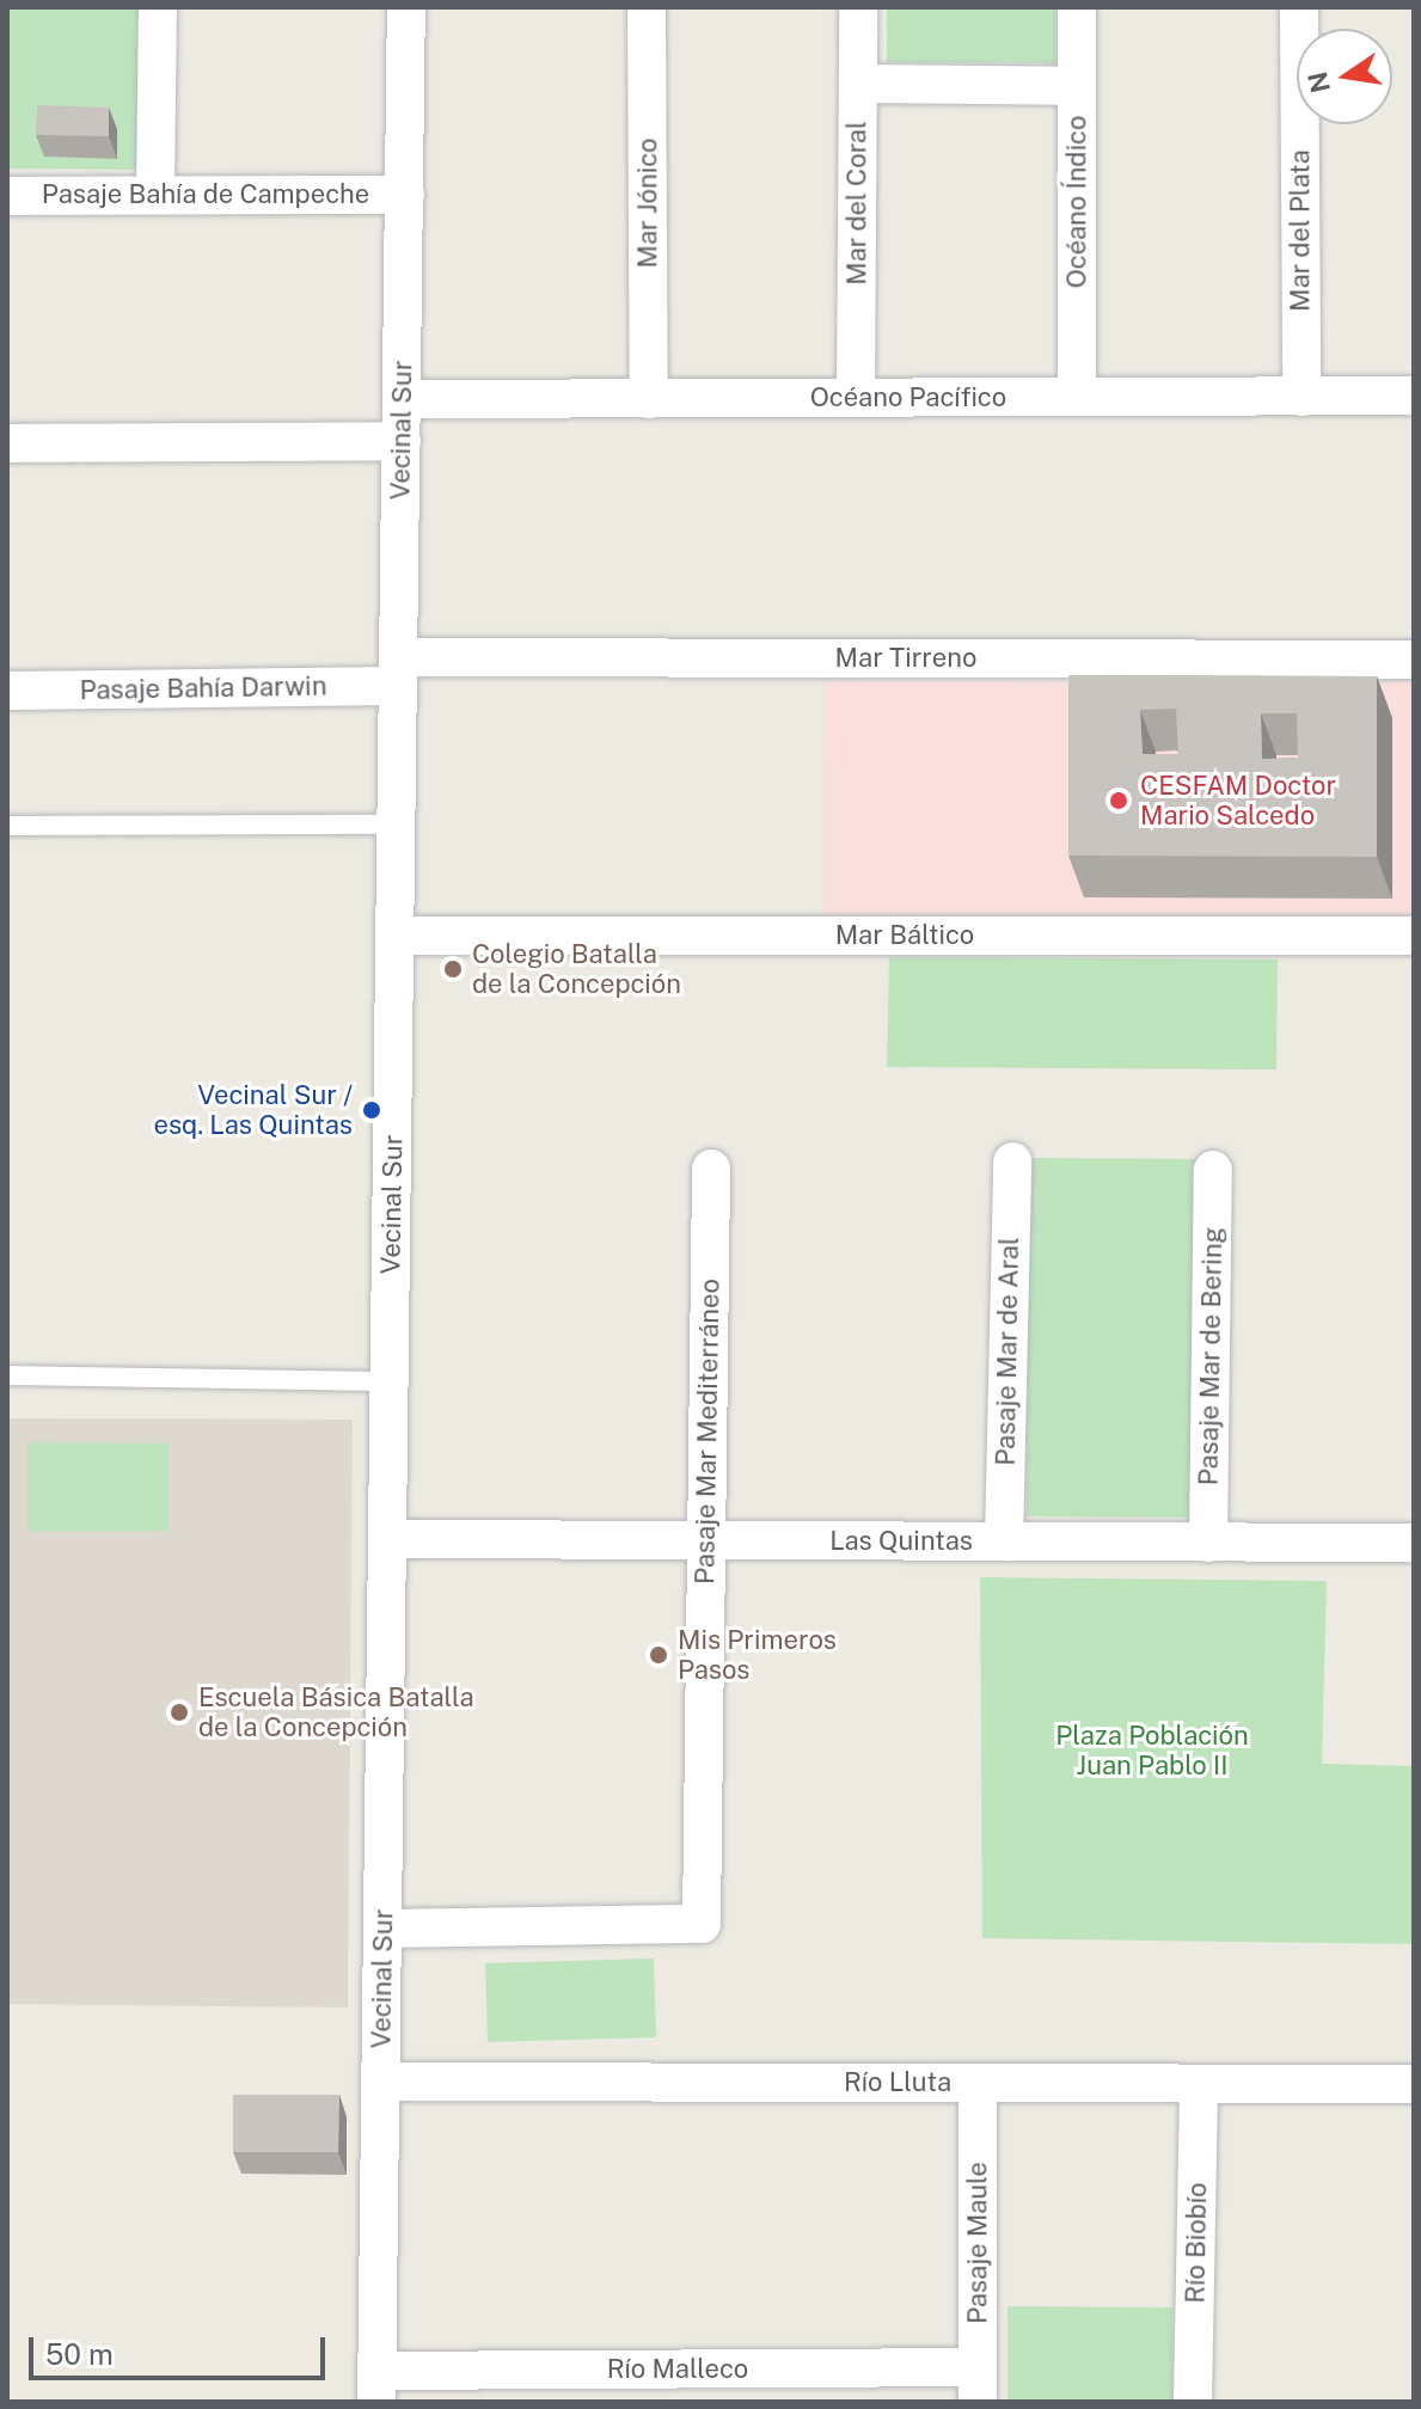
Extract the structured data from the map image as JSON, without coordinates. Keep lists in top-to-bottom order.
{
  "streets": {
    "street": [
      "Pasaje Bahía de Campeche",
      "Océano Índico",
      "Mar Jónico",
      "Mar del Coral",
      "Mar del Plata",
      "Océano Pacífico",
      "Vecinal Sur",
      "Mar Tirreno",
      "Pasaje Bahía Darwin",
      "Mar Báltico",
      "Pasaje Mar de Aral",
      "Pasaje Mar de Bering",
      "Pasaje Mar Mediterráneo",
      "Las Quintas",
      "Río Lluta",
      "Pasaje Maule",
      "Río Biobío",
      "Río Malleco"
    ]
  },
  "crossings": [
    ["Pasaje Bahía de Campeche", "Vecinal Sur"],
    ["Océano Índico", "Océano Pacífico"],
    ["Mar Jónico", "Océano Pacífico"],
    ["Mar del Coral", "Océano Pacífico"],
    ["Mar del Plata", "Océano Pacífico"],
    ["Océano Pacífico", "Vecinal Sur"],
    ["Vecinal Sur", "Mar Tirreno"],
    ["Vecinal Sur", "Pasaje Bahía Darwin"],
    ["Vecinal Sur", "Mar Báltico"],
    ["Vecinal Sur", "Pasaje Mar Mediterráneo"],
    ["Vecinal Sur", "Las Quintas"],
    ["Vecinal Sur", "Río Lluta"],
    ["Vecinal Sur", "Río Malleco"],
    ["Mar Tirreno", "Pasaje Bahía Darwin"],
    ["Pasaje Mar de Aral", "Las Quintas"],
    ["Pasaje Mar de Bering", "Las Quintas"],
    ["Pasaje Mar Mediterráneo", "Las Quintas"],
    ["Río Lluta", "Pasaje Maule"],
    ["Río Lluta", "Río Biobío"],
    ["Pasaje Maule", "Río Malleco"]
  ],
  "parks": ["Plaza Población Juan Pablo II"],
  "places": [
    "CESFAM Doctor Mario Salcedo",
    "Colegio Batalla de la Concepción",
    "Vecinal Sur / esq. Las Quintas",
    "Mis Primeros Pasos",
    "Escuela Básica Batalla de la Concepción"
  ],
  "scale_bar": "50 m",
  "north": "left"
}
